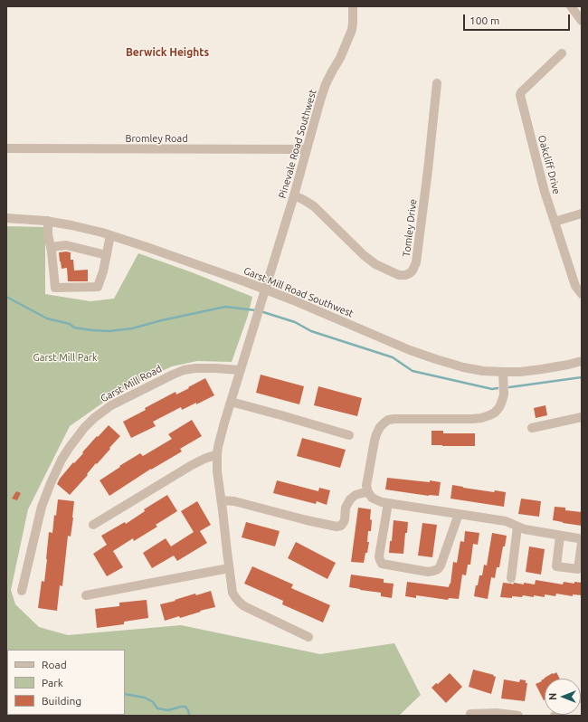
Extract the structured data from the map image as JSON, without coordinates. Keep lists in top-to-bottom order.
{
  "streets": {
    "street": [
      "Bromley Road",
      "Pinevale Road Southwest",
      "Oakcliff Drive",
      "Tomley Drive",
      "Garst Mill Road Southwest",
      "Garst Mill Road"
    ]
  },
  "crossings": [
    ["Bromley Road", "Pinevale Road Southwest"],
    ["Pinevale Road Southwest", "Tomley Drive"],
    ["Pinevale Road Southwest", "Garst Mill Road Southwest"]
  ],
  "districts": ["Berwick Heights"],
  "parks": ["Garst Mill Park"],
  "legend": ["Road", "Park", "Building"],
  "scale_bar": "100 m",
  "north": "left"
}
